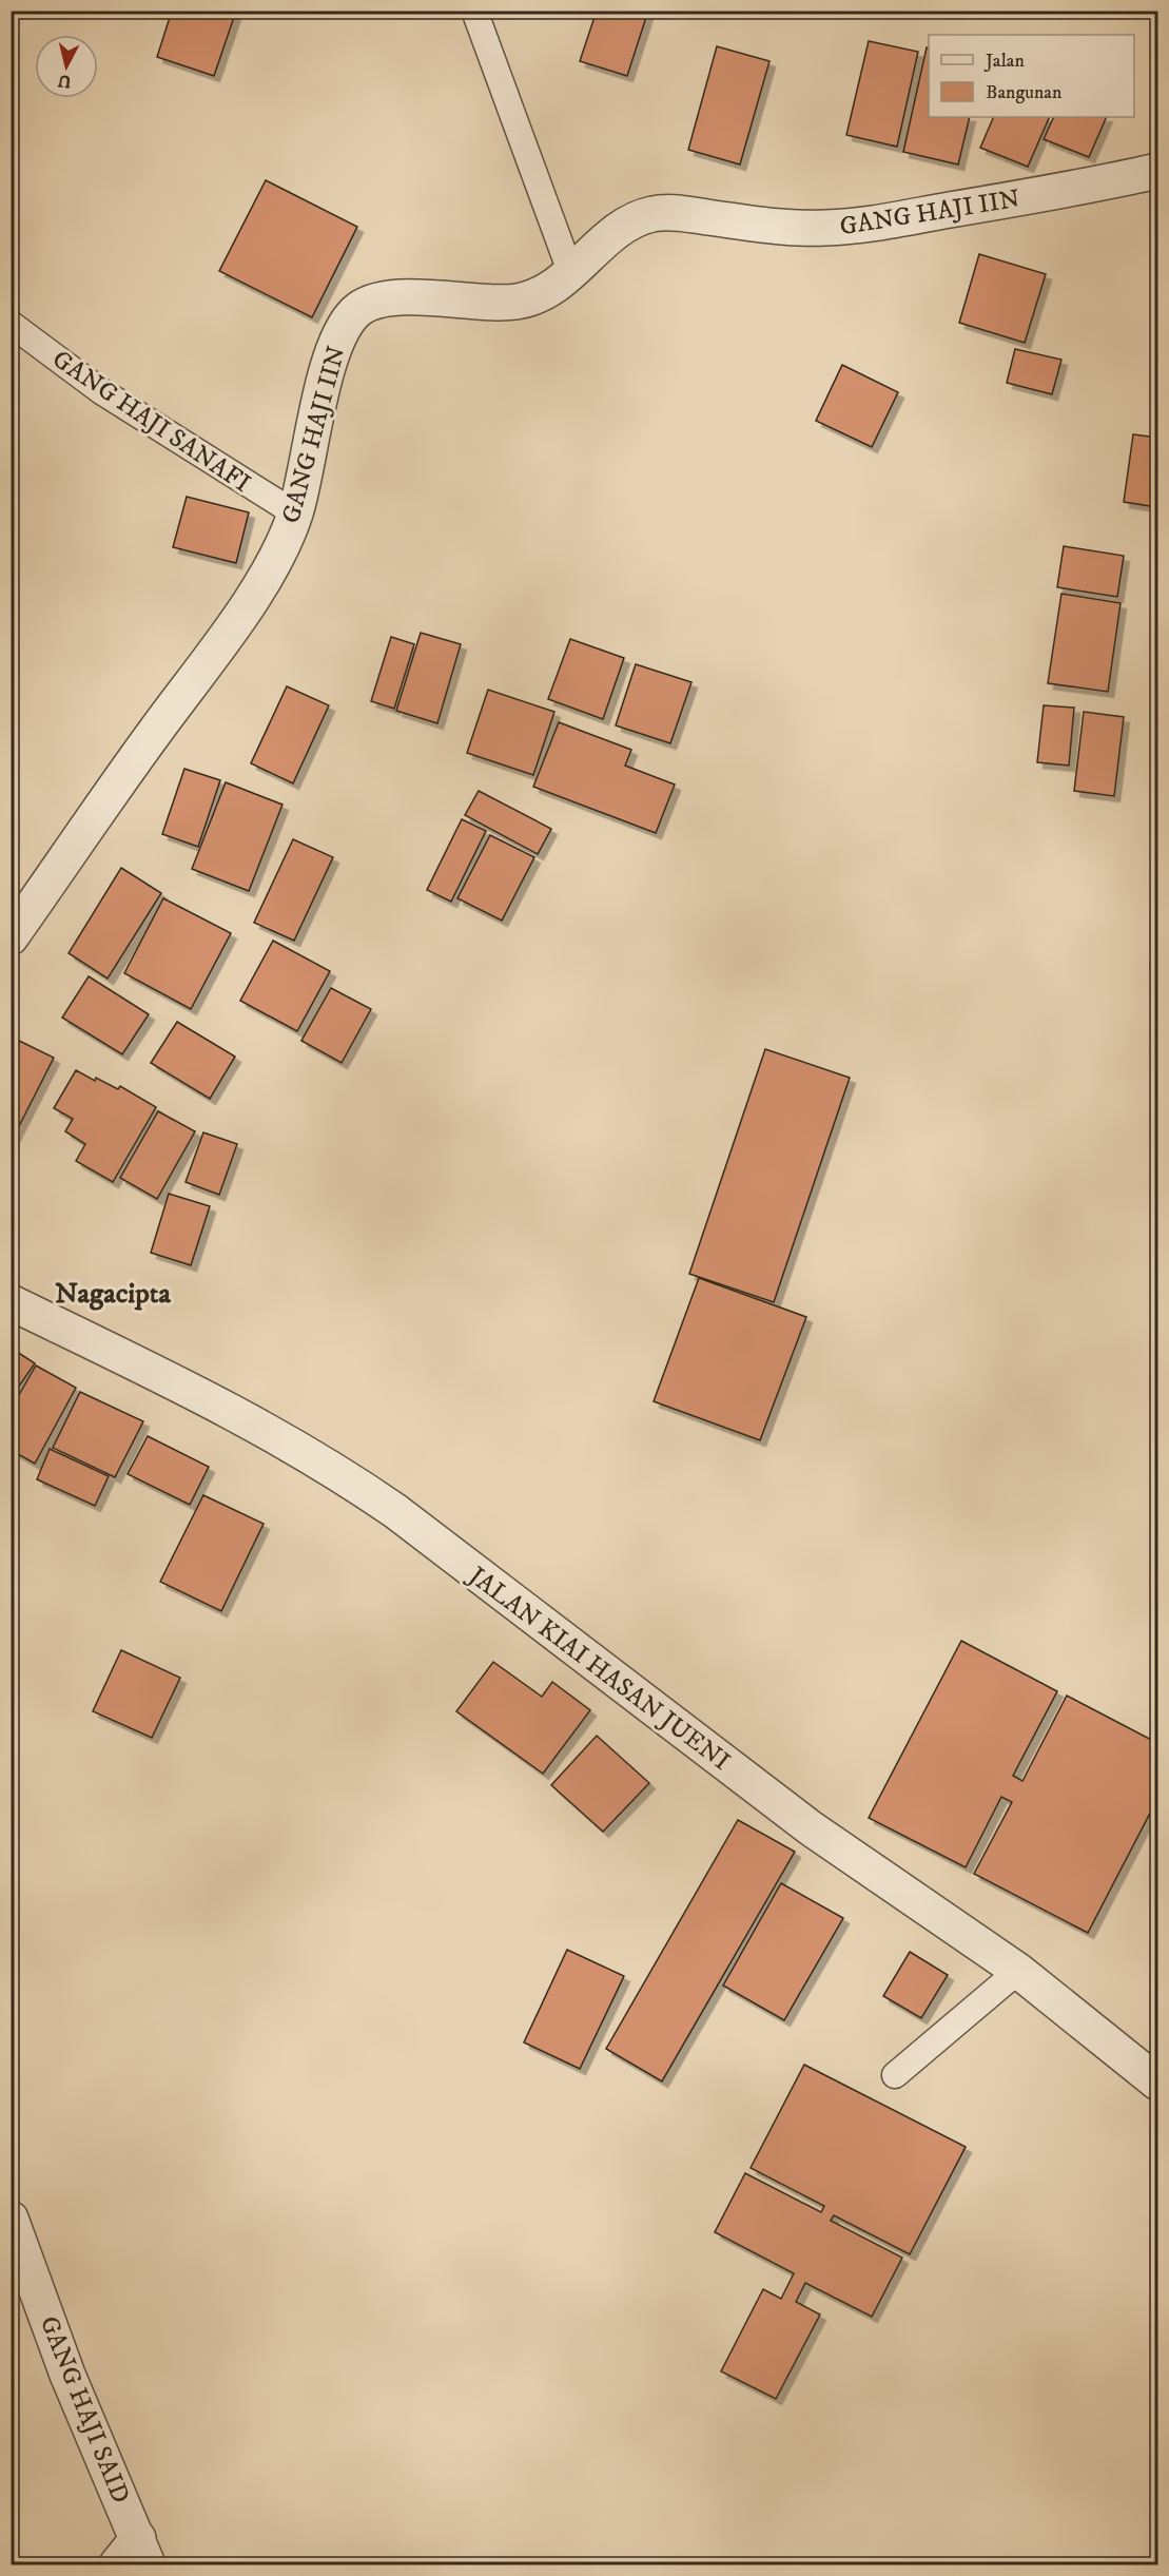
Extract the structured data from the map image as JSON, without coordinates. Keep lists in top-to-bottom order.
{
  "streets": {
    "street": ["GANG HAJI IIN", "JALAN KIAI HASAN JUENI", "GANG HAJI SAID"],
    "lane": ["GANG HAJI SANAFI"]
  },
  "crossings": [
    ["GANG HAJI IIN", "GANG HAJI SANAFI"]
  ],
  "districts": ["Nagacipta"],
  "legend": ["Jalan", "Bangunan"],
  "north": "bottom"
}
